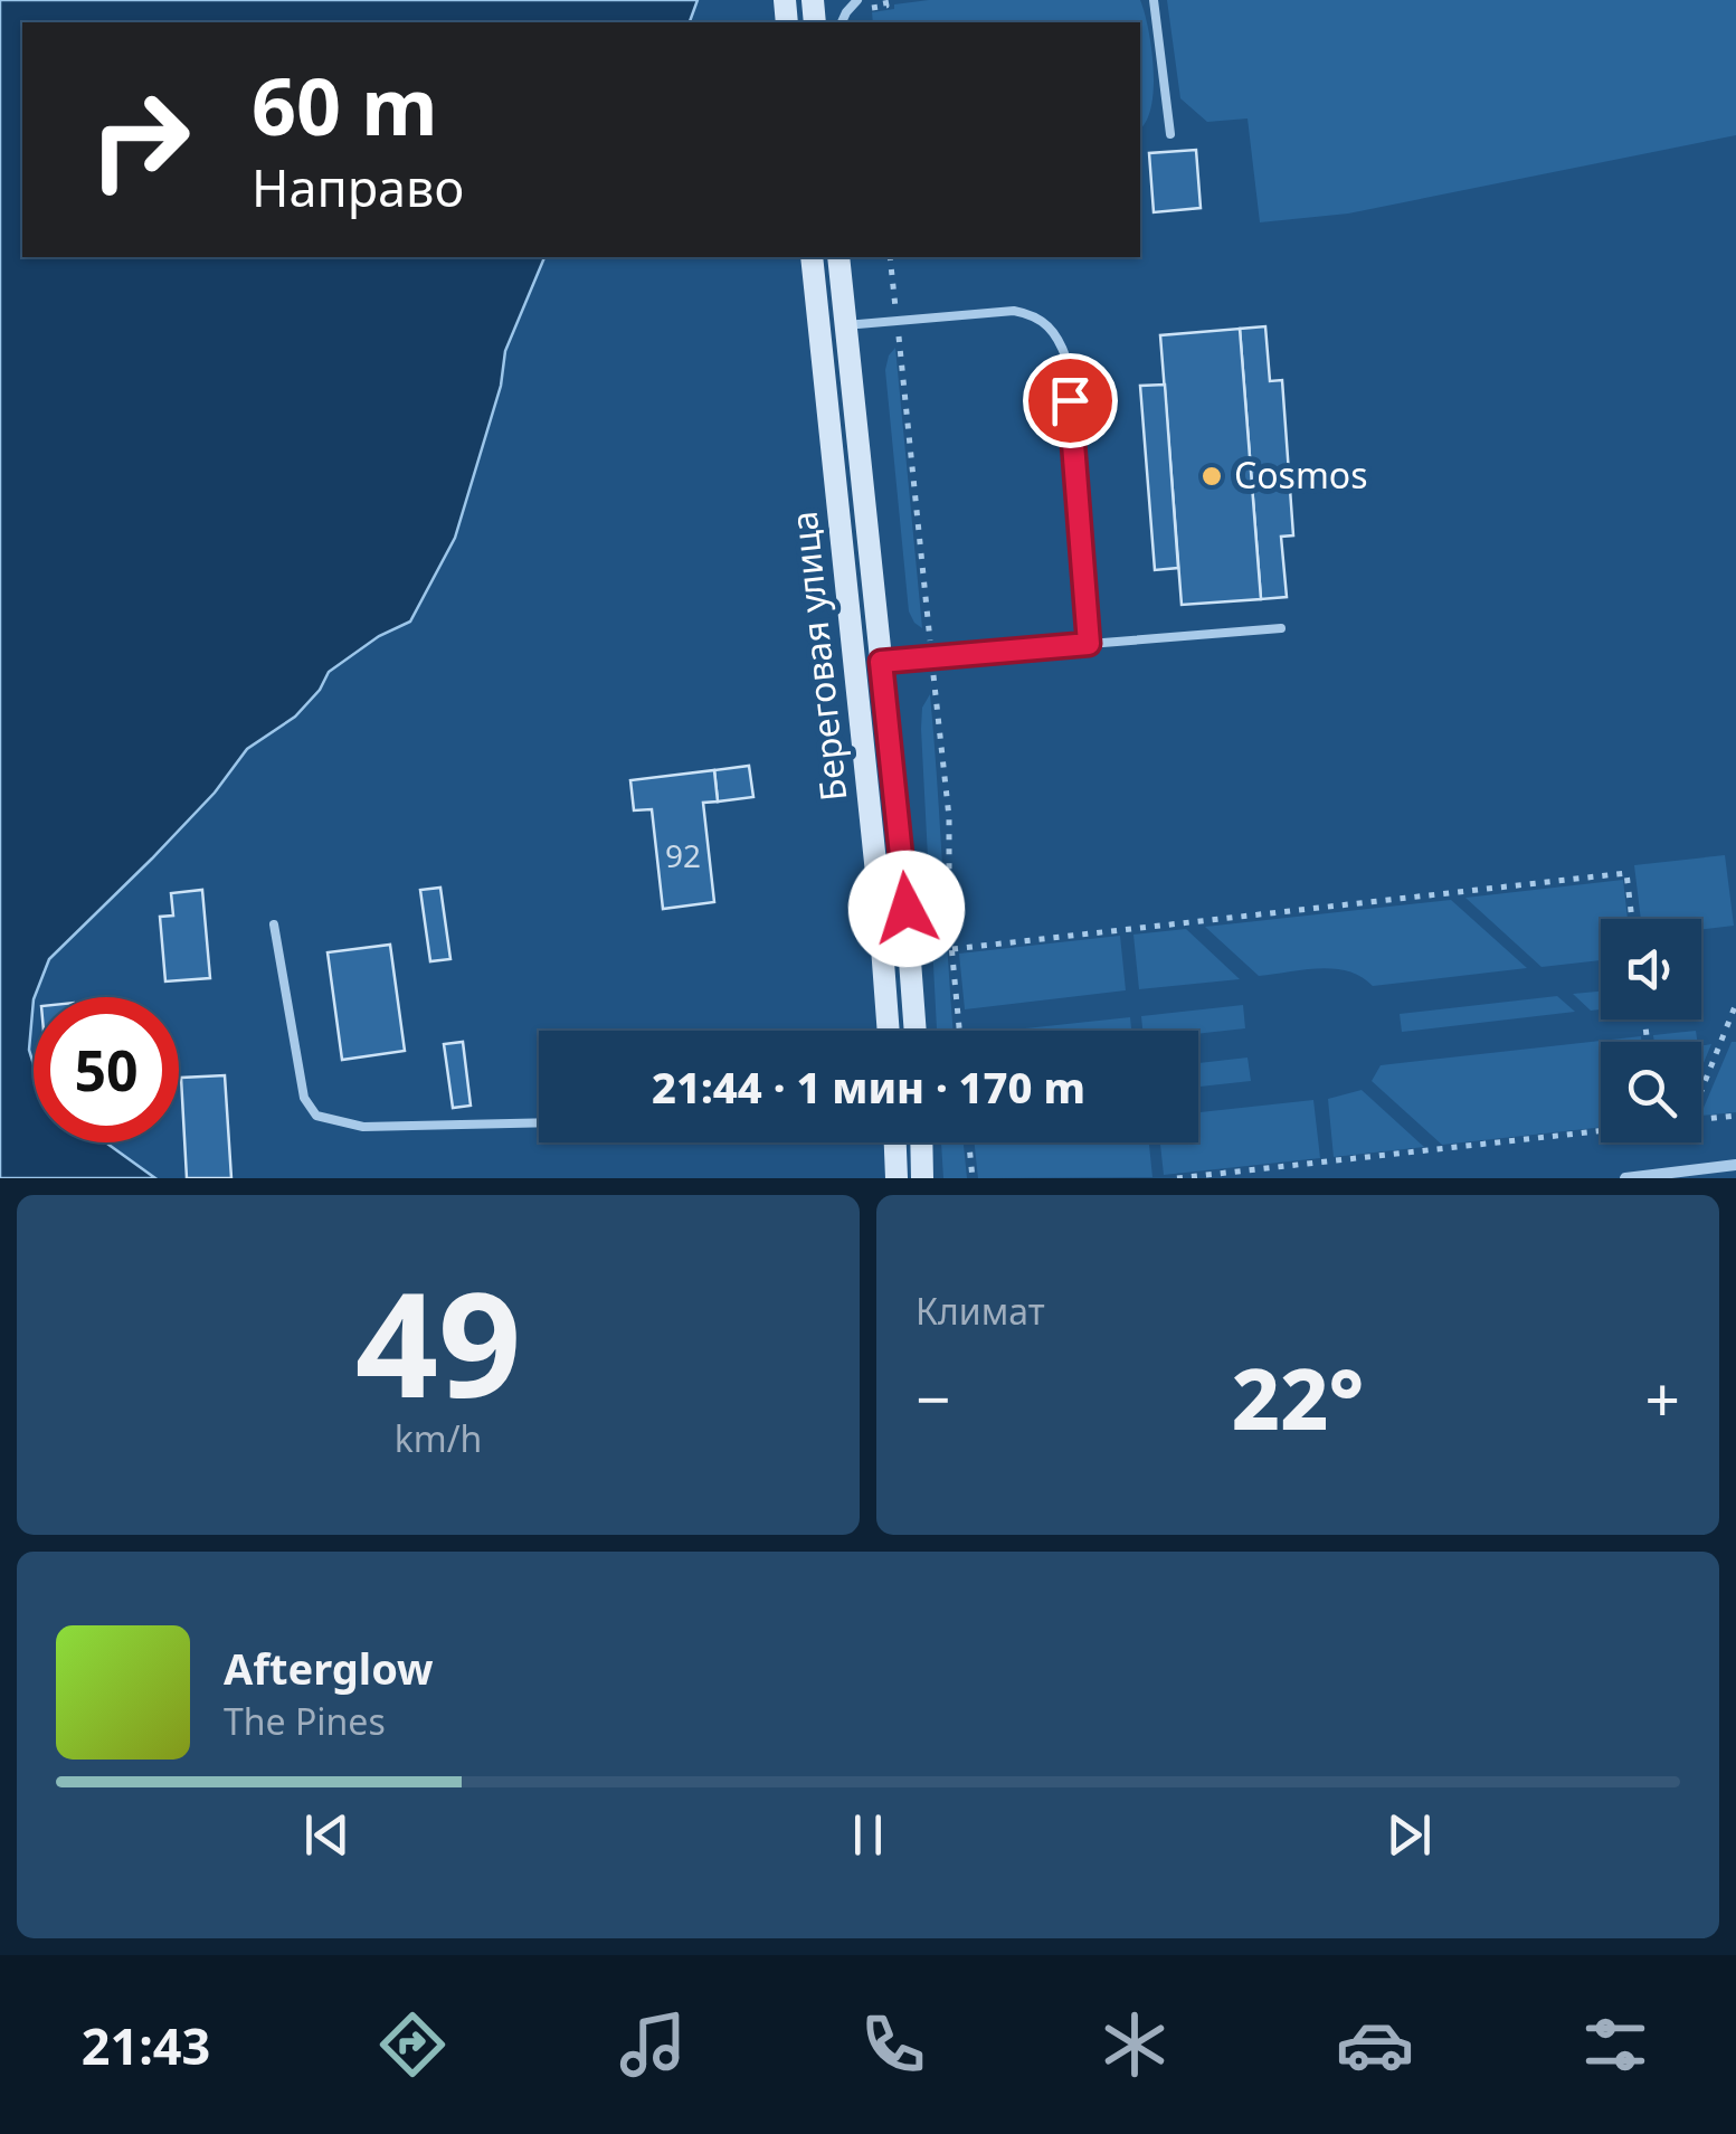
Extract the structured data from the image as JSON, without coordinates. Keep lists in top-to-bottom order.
{
  "streets": {
    "main road": ["Береговая улица"]
  },
  "places": ["Cosmos"],
  "house_numbers": ["92"],
  "page": {
    "turn": ["60 m", "Направо"],
    "limit": "50",
    "trip": "21:44 · 1 мин · 170 m",
    "tile": [
      ["49", "km/h"],
      "Климат"
    ],
    "heat": ["−", "22°", "+"],
    "song": ["Afterglow", "The Pines"],
    "tabs": "21:43"
  }
}
